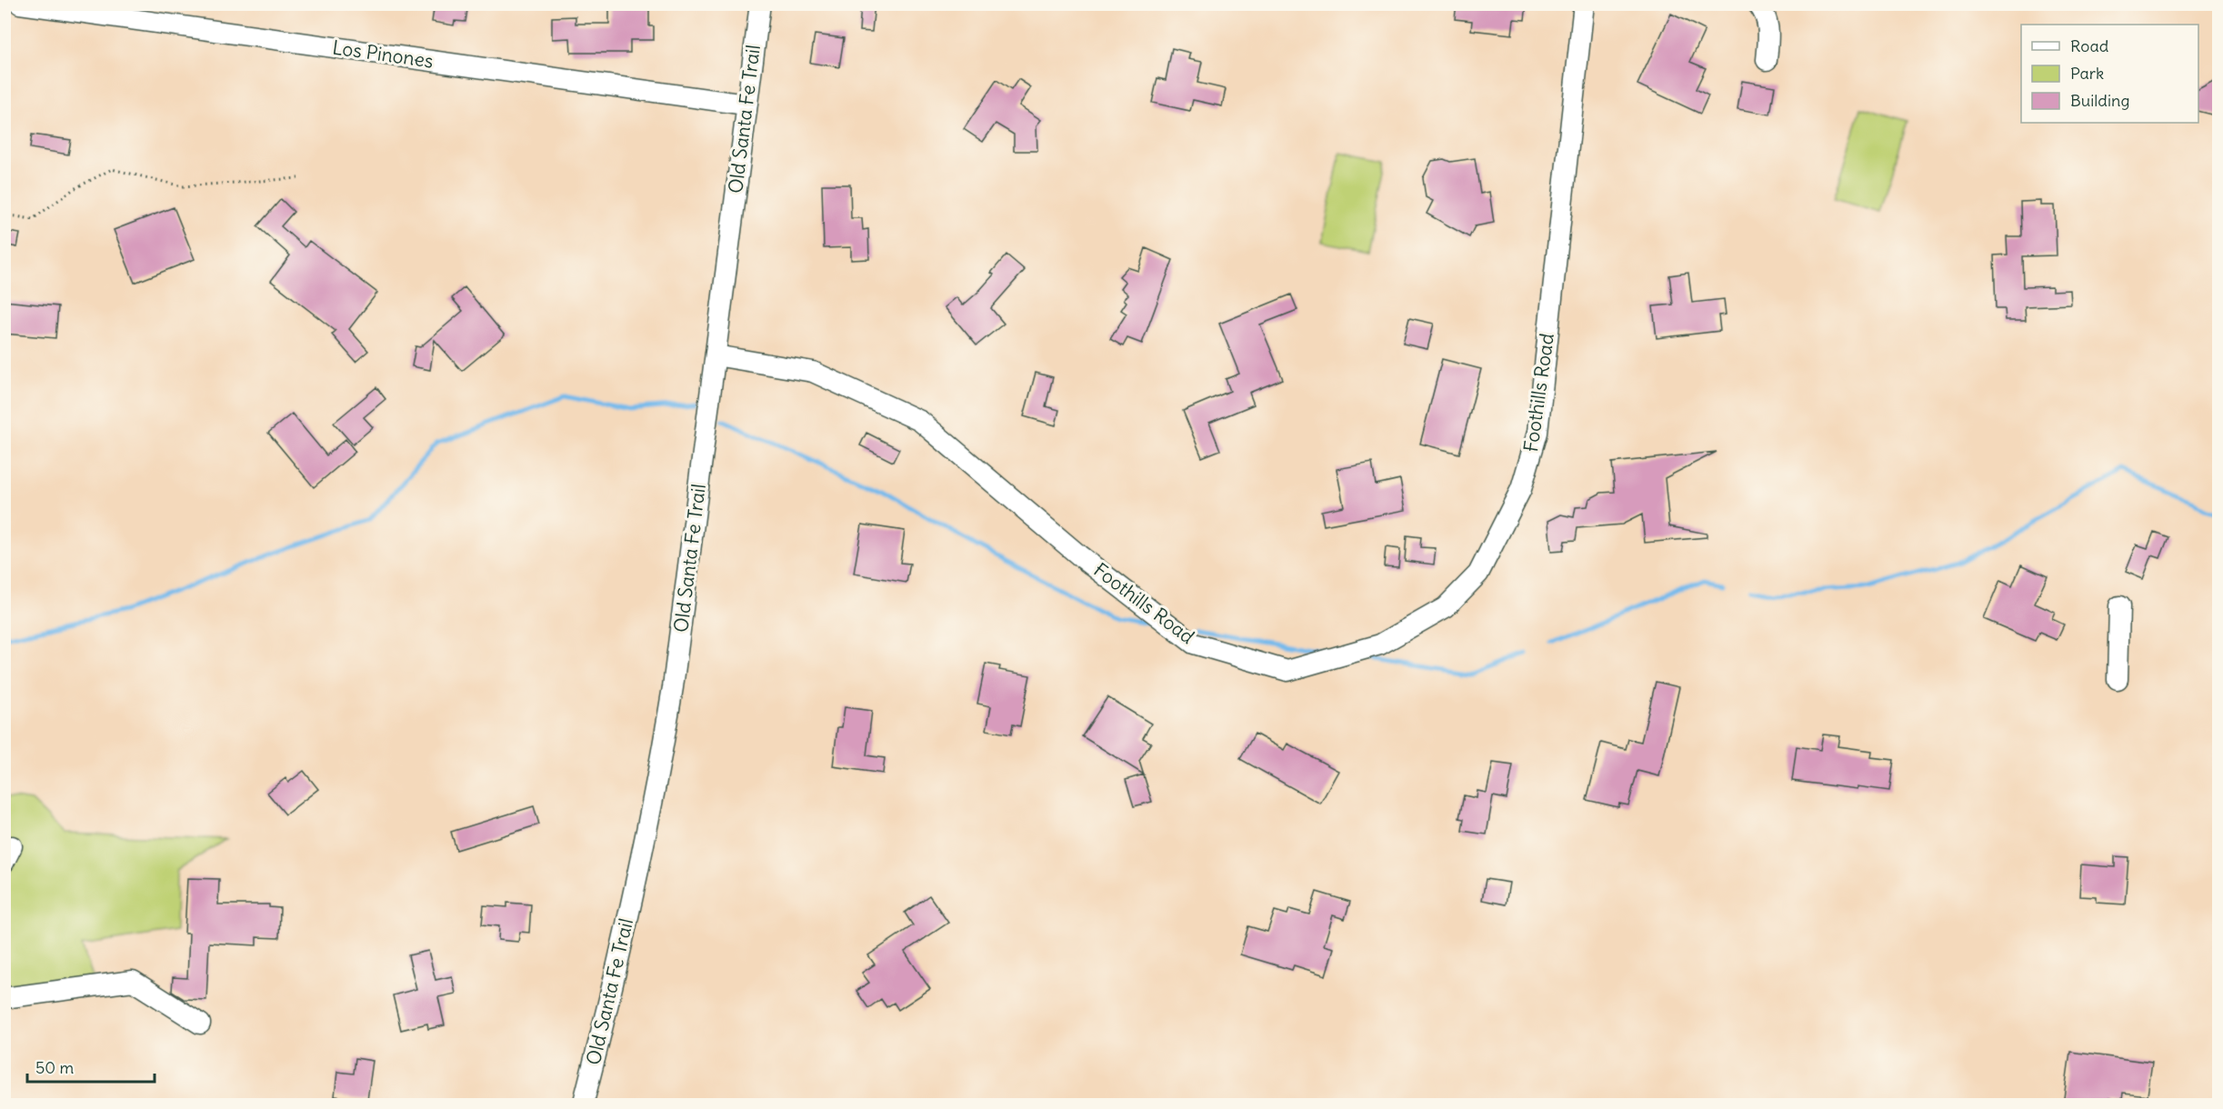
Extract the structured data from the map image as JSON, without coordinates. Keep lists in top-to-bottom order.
{
  "streets": {
    "street": ["Los Pinones", "Old Santa Fe Trail", "Foothills Road"]
  },
  "crossings": [
    ["Los Pinones", "Old Santa Fe Trail"],
    ["Old Santa Fe Trail", "Foothills Road"]
  ],
  "legend": ["Road", "Park", "Building"],
  "scale_bar": "50 m"
}
